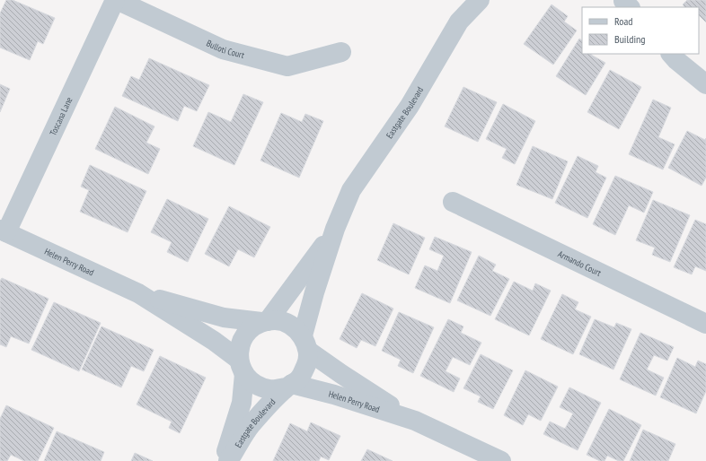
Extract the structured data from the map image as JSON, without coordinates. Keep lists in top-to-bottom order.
{
  "streets": {
    "street": [
      "Bulloti Court",
      "Eastgate Boulevard",
      "Toscana Lane",
      "Helen Perry Road",
      "Armando Court"
    ]
  },
  "crossings": [
    ["Bulloti Court", "Toscana Lane"],
    ["Eastgate Boulevard", "Helen Perry Road"],
    ["Toscana Lane", "Helen Perry Road"]
  ],
  "legend": ["Road", "Building"]
}
